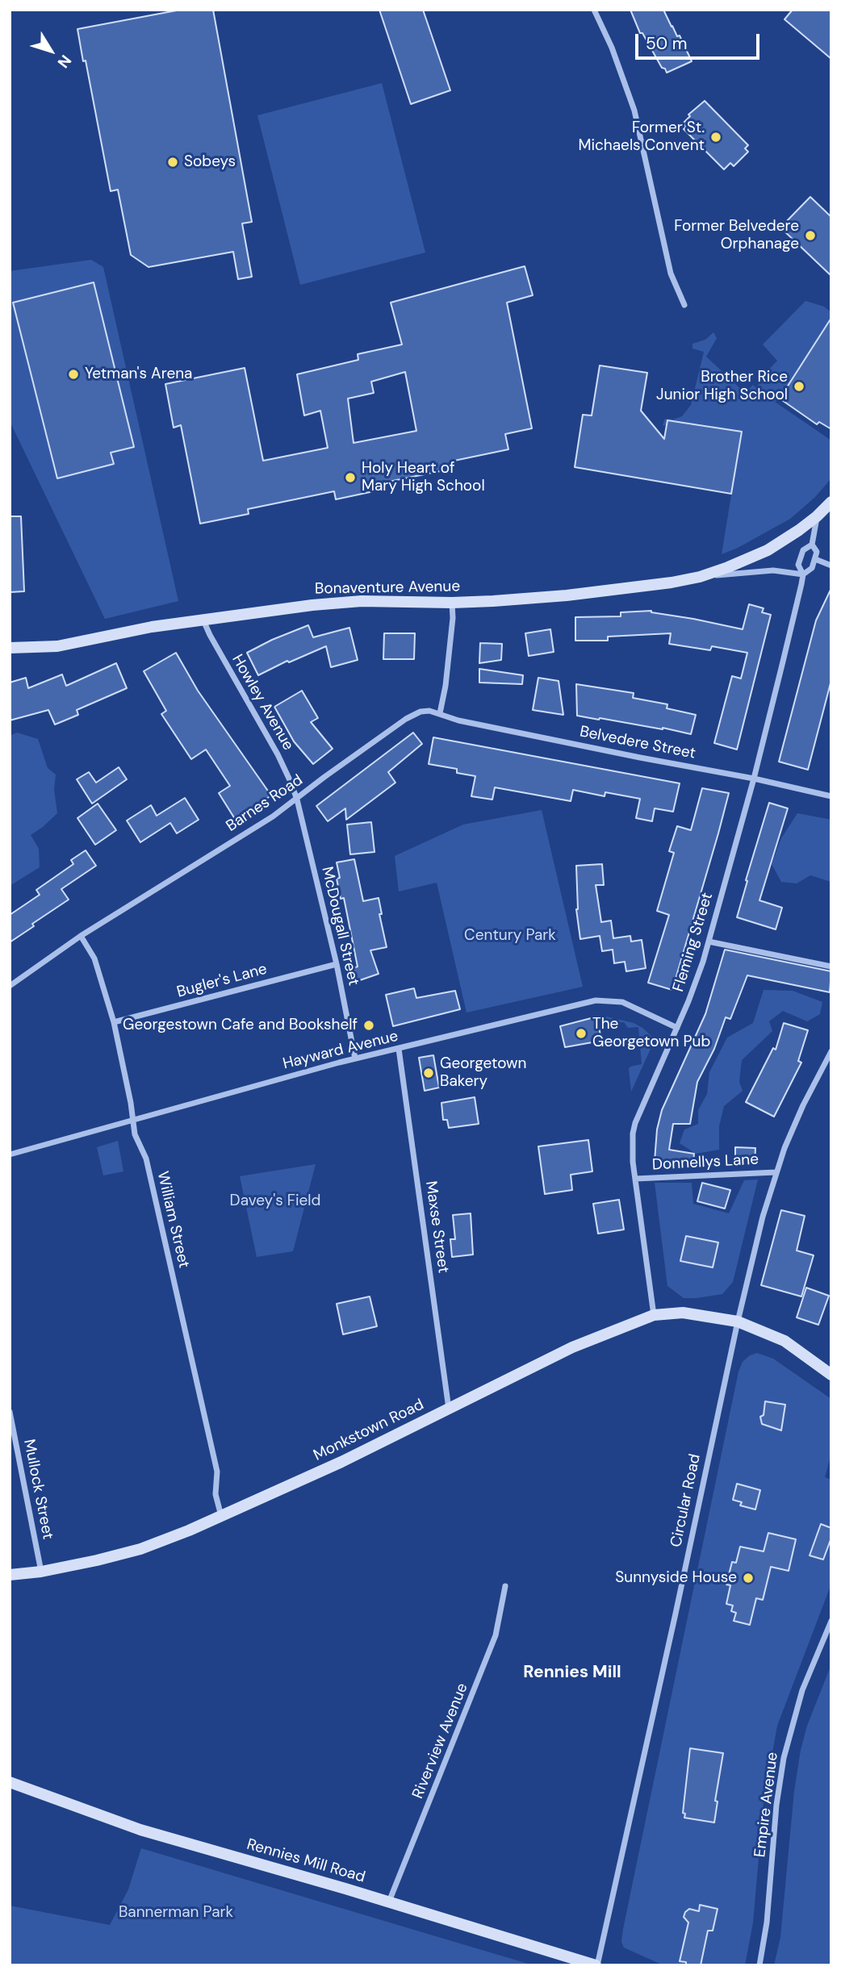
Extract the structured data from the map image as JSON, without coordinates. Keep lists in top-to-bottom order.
{
  "streets": {
    "street": [
      "Bonaventure Avenue",
      "Howley Avenue",
      "Belvedere Street",
      "Barnes Road",
      "McDougall Street",
      "Fleming Street",
      "Bugler's Lane",
      "Hayward Avenue",
      "Donnellys Lane",
      "William Street",
      "Maxse Street",
      "Monkstown Road",
      "Mullock Street",
      "Circular Road",
      "Riverview Avenue",
      "Empire Avenue",
      "Rennies Mill Road"
    ]
  },
  "crossings": [
    ["Bonaventure Avenue", "Howley Avenue"],
    ["Bonaventure Avenue", "Fleming Street"],
    ["Howley Avenue", "Barnes Road"],
    ["Howley Avenue", "McDougall Street"],
    ["Belvedere Street", "Barnes Road"],
    ["Belvedere Street", "Fleming Street"],
    ["Barnes Road", "McDougall Street"],
    ["Barnes Road", "William Street"],
    ["McDougall Street", "Bugler's Lane"],
    ["McDougall Street", "Hayward Avenue"],
    ["Fleming Street", "Hayward Avenue"],
    ["Fleming Street", "Donnellys Lane"],
    ["Fleming Street", "Monkstown Road"],
    ["Bugler's Lane", "William Street"],
    ["Hayward Avenue", "William Street"],
    ["Hayward Avenue", "Maxse Street"],
    ["Donnellys Lane", "Circular Road"],
    ["William Street", "Monkstown Road"],
    ["Maxse Street", "Monkstown Road"],
    ["Monkstown Road", "Mullock Street"],
    ["Monkstown Road", "Circular Road"],
    ["Circular Road", "Rennies Mill Road"],
    ["Riverview Avenue", "Rennies Mill Road"]
  ],
  "districts": ["Rennies Mill"],
  "parks": ["Century Park", "Davey's Field", "Bannerman Park"],
  "places": [
    "Former St. Michaels Convent",
    "Sobeys",
    "Former Belvedere Orphanage",
    "Yetman's Arena",
    "Brother Rice Junior High School",
    "Holy Heart of Mary High School",
    "Georgestown Cafe and Bookshelf",
    "The Georgetown Pub",
    "Georgetown Bakery",
    "Sunnyside House"
  ],
  "scale_bar": "50 m",
  "north": "bottom right"
}
